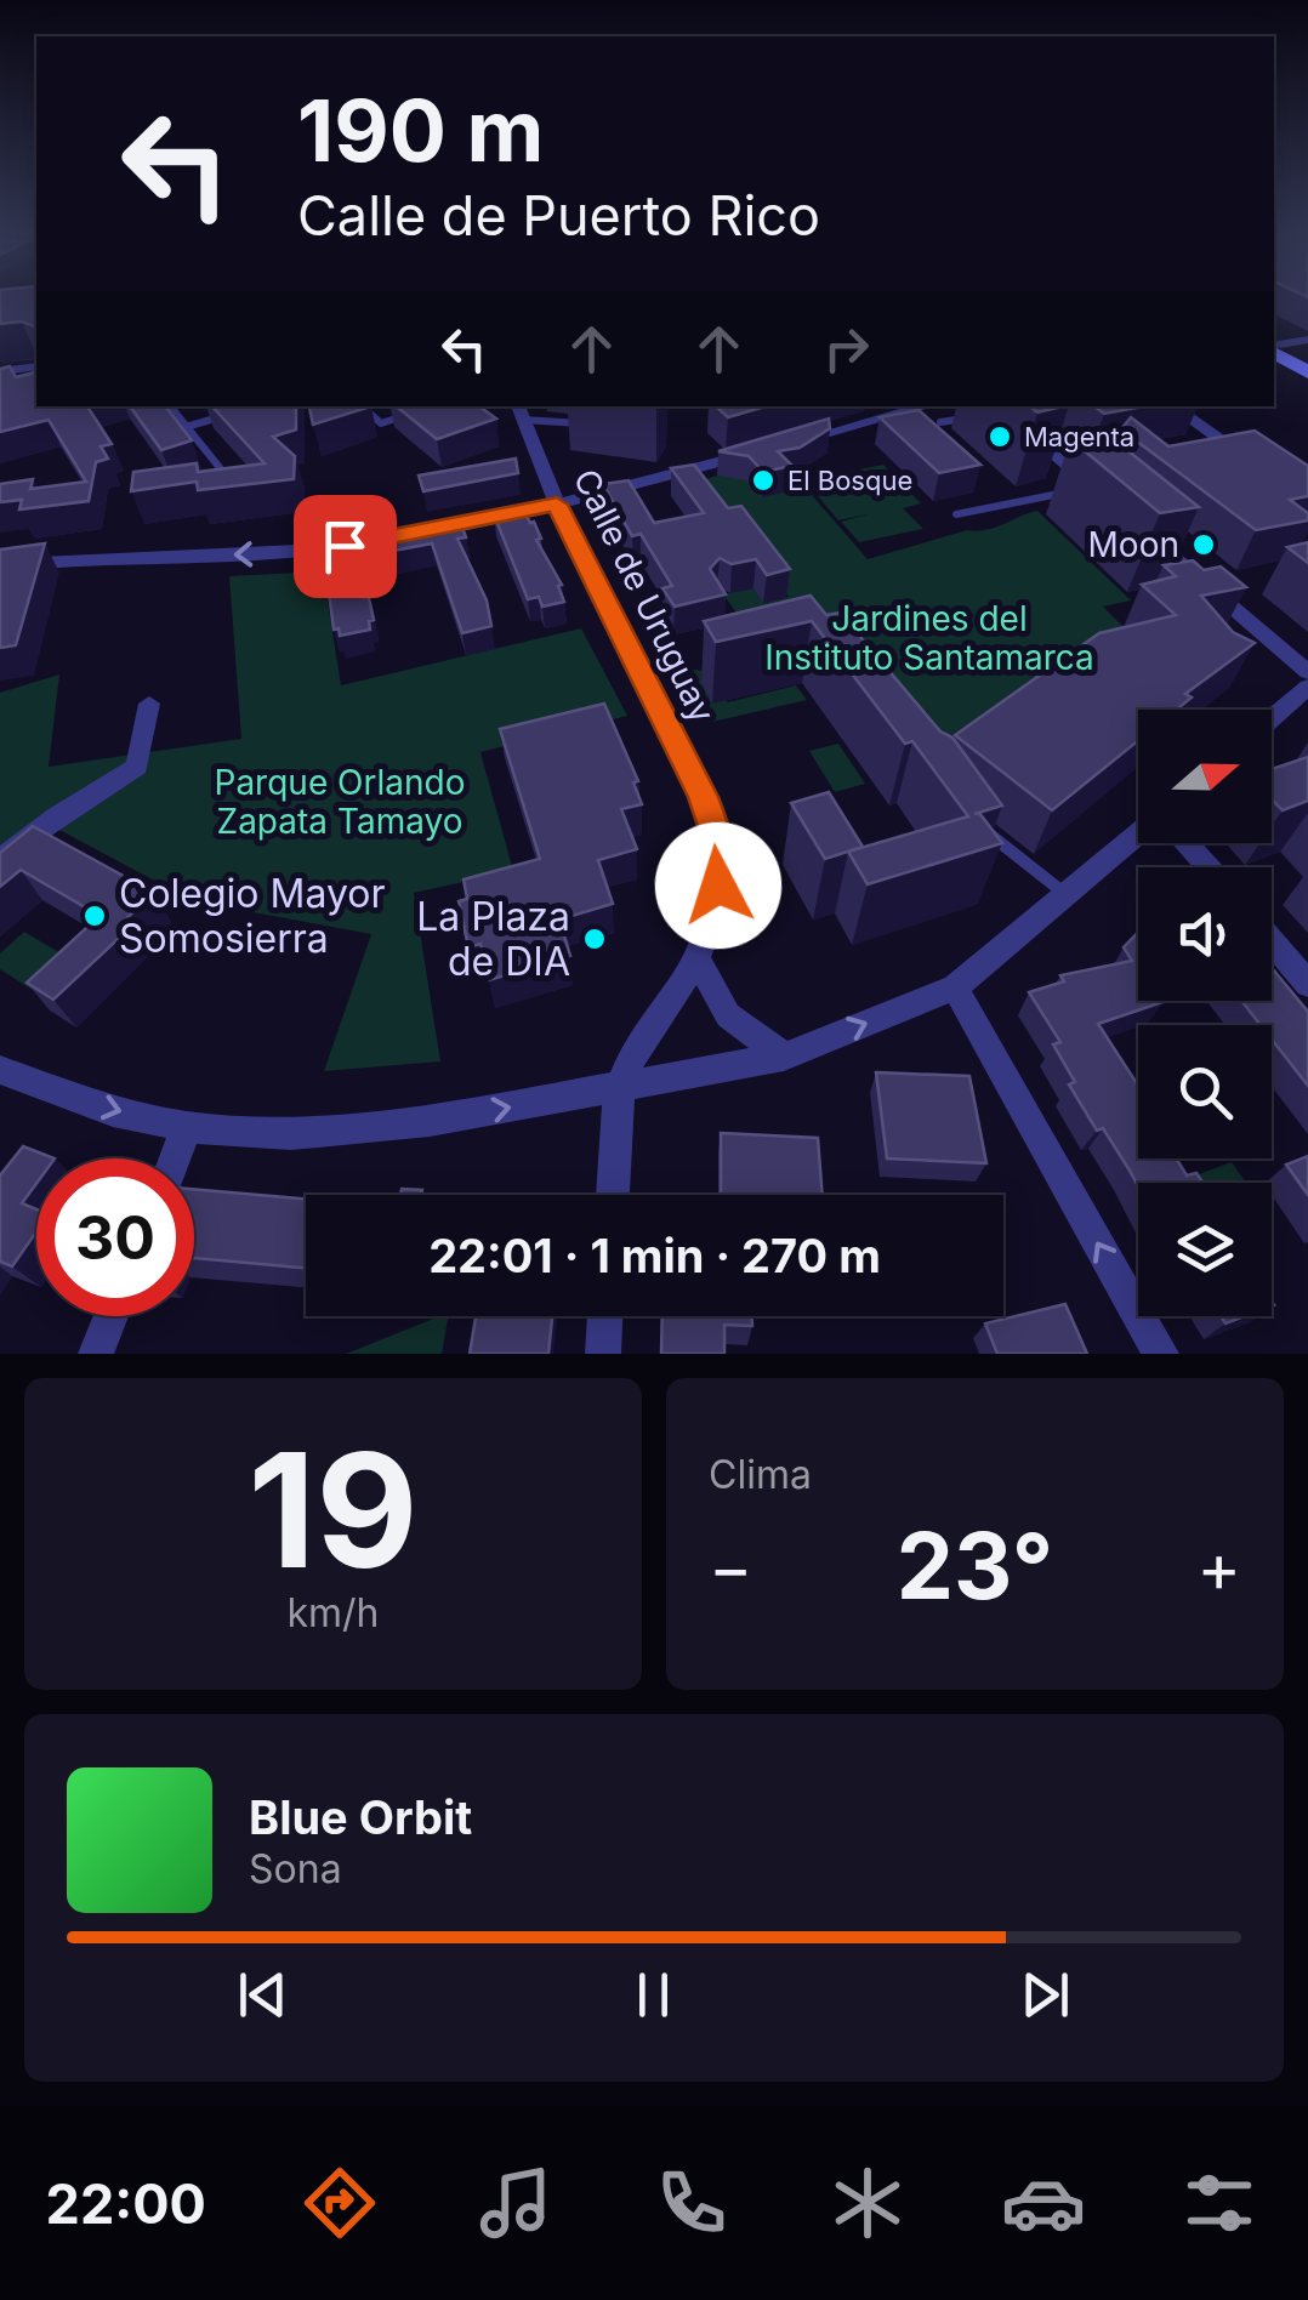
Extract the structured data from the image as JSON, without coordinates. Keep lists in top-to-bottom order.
{
  "streets": {
    "street": ["Calle de Uruguay"]
  },
  "parks": ["Jardines del Instituto Santamarca", "Parque Orlando Zapata Tamayo"],
  "places": [
    "Magenta",
    "El Bosque",
    "Moon",
    "Colegio Mayor Somosierra",
    "La Plaza de DIA"
  ],
  "north": "right",
  "page": {
    "turn": ["190 m", "Calle de Puerto Rico"],
    "limit": "30",
    "trip": "22:01 · 1 min · 270 m",
    "tile": [
      ["19", "km/h"],
      "Clima"
    ],
    "heat": ["−", "23°", "+"],
    "song": ["Blue Orbit", "Sona"],
    "tabs": "22:00"
  }
}
